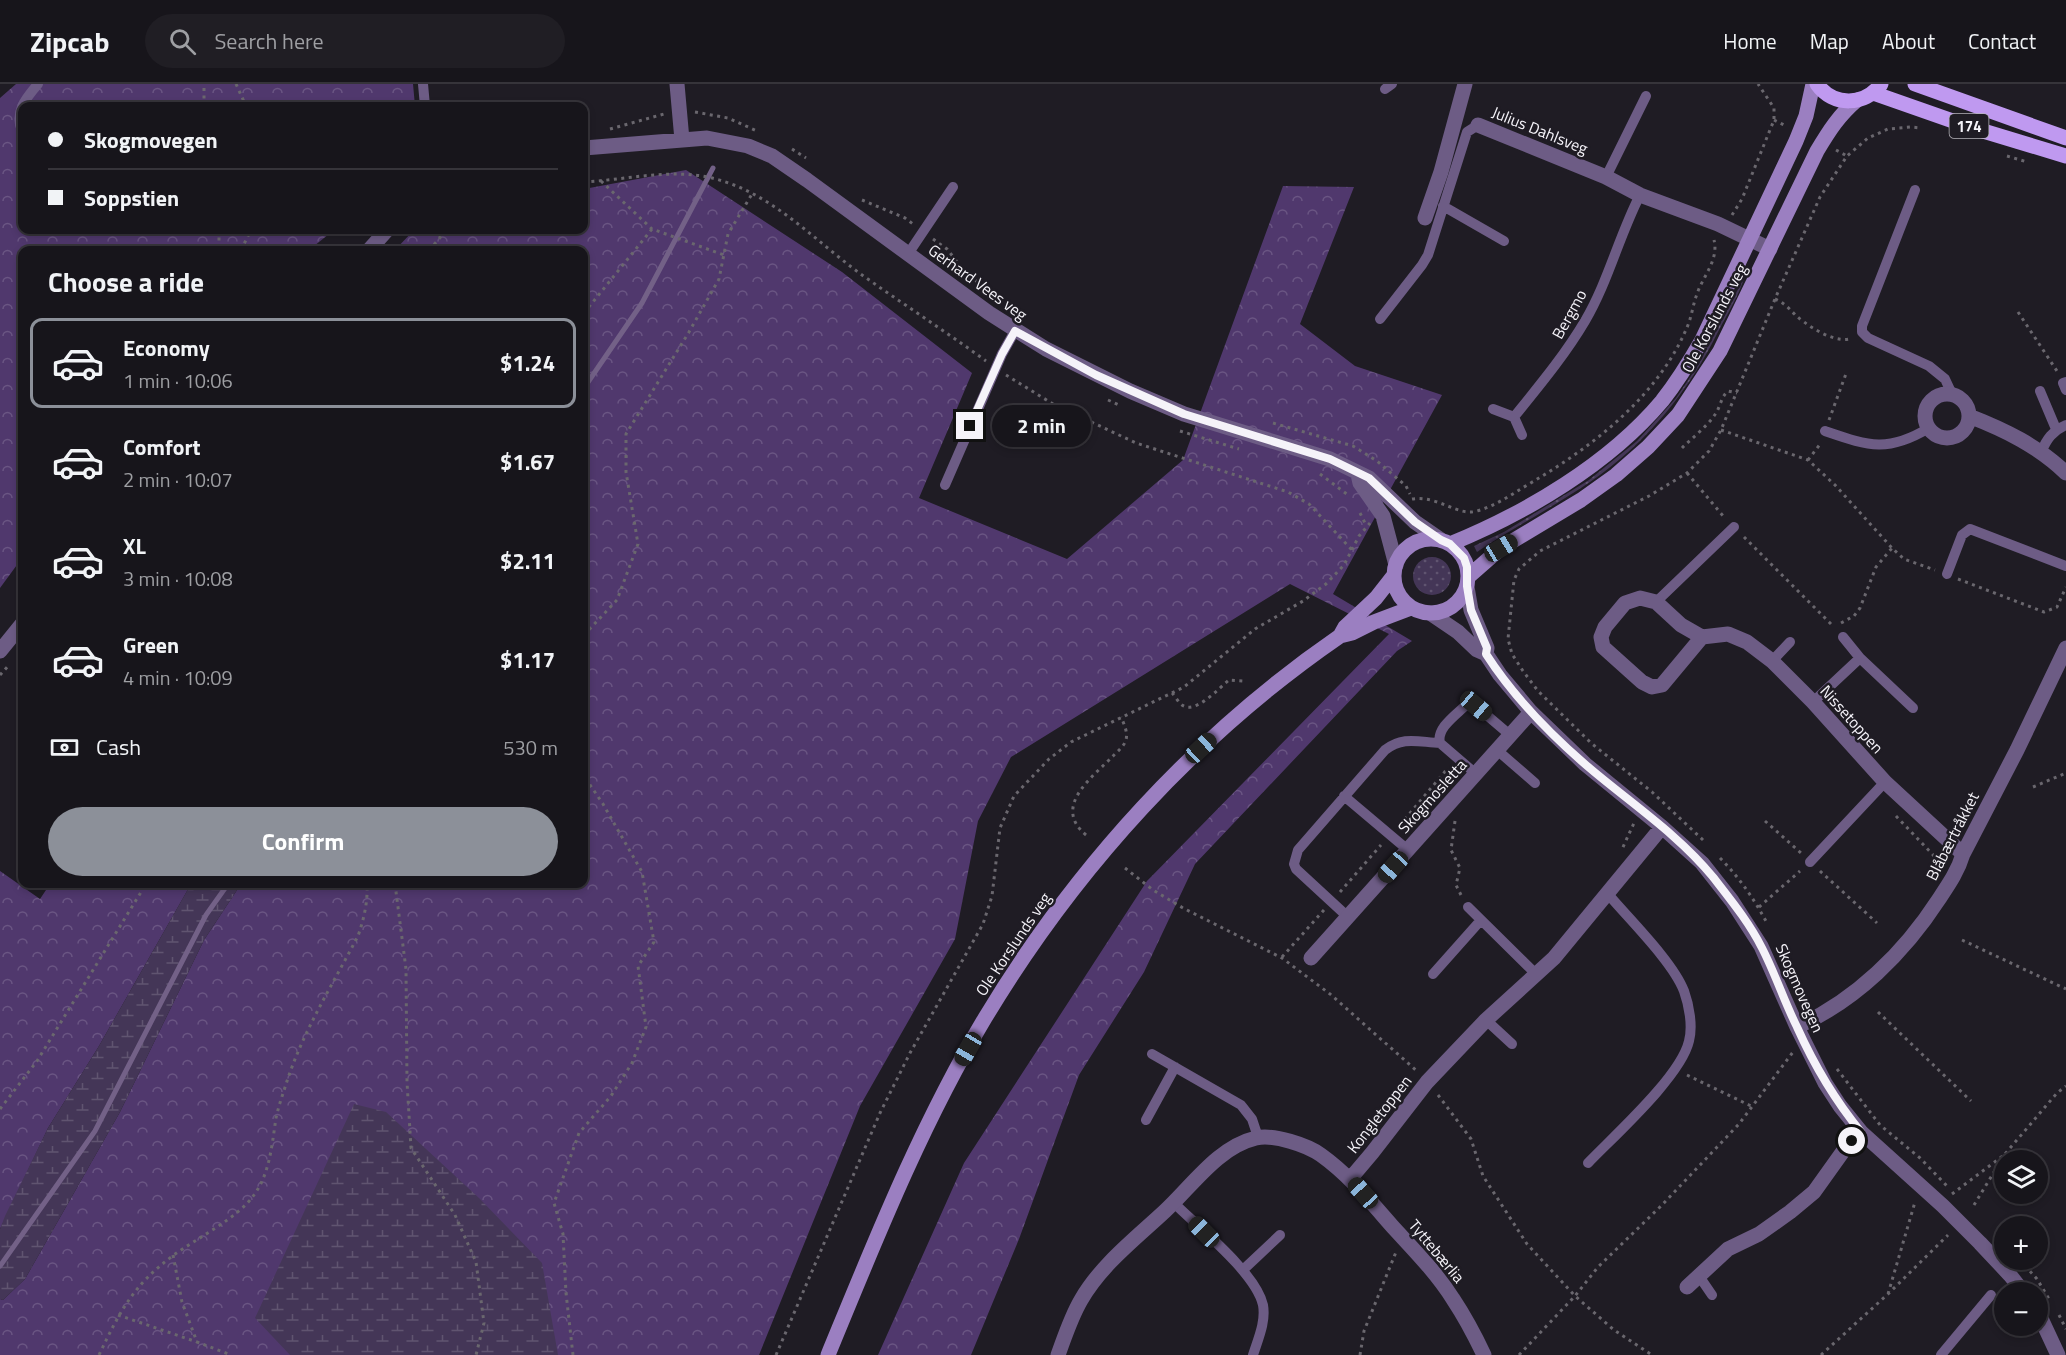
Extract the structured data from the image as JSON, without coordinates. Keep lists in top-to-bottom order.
{
  "streets": {
    "main road": ["174"],
    "street": [
      "Julius Dahlsveg",
      "Gerhard Vees veg",
      "Ole Korslunds veg",
      "Nissetoppen",
      "Skogmosletta",
      "Blåbærtråkket",
      "Skogmovegen",
      "Kongletoppen",
      "Tyttebærlia"
    ],
    "lane": ["Bergmo"]
  },
  "crossings": [
    ["174", "Ole Korslunds veg"],
    ["Julius Dahlsveg", "Bergmo"],
    ["Julius Dahlsveg", "Ole Korslunds veg"],
    ["Gerhard Vees veg", "Ole Korslunds veg"],
    ["Gerhard Vees veg", "Skogmovegen"],
    ["Ole Korslunds veg", "Skogmovegen"],
    ["Nissetoppen", "Blåbærtråkket"],
    ["Skogmosletta", "Skogmovegen"],
    ["Blåbærtråkket", "Skogmovegen"],
    ["Skogmovegen", "Kongletoppen"],
    ["Kongletoppen", "Tyttebærlia"]
  ],
  "page": {
    "header": "Zipcab",
    "search": "Search here",
    "nav": [
      "Home",
      "Map",
      "About",
      "Contact"
    ],
    "banner": ["Skogmovegen", "Soppstien"],
    "heading": "Choose a ride",
    "list": [
      {
        "name": "Economy",
        "note": "1 min · 10:06",
        "value": "$1.24"
      },
      {
        "name": "Comfort",
        "note": "2 min · 10:07",
        "value": "$1.67"
      },
      {
        "name": "XL",
        "note": "3 min · 10:08",
        "value": "$2.11"
      },
      {
        "name": "Green",
        "note": "4 min · 10:09",
        "value": "$1.17"
      }
    ],
    "bubble": "2 min",
    "pay": ["Cash", "530 m"],
    "buttons": "Confirm",
    "map_buttons": ["+", "−"]
  }
}
